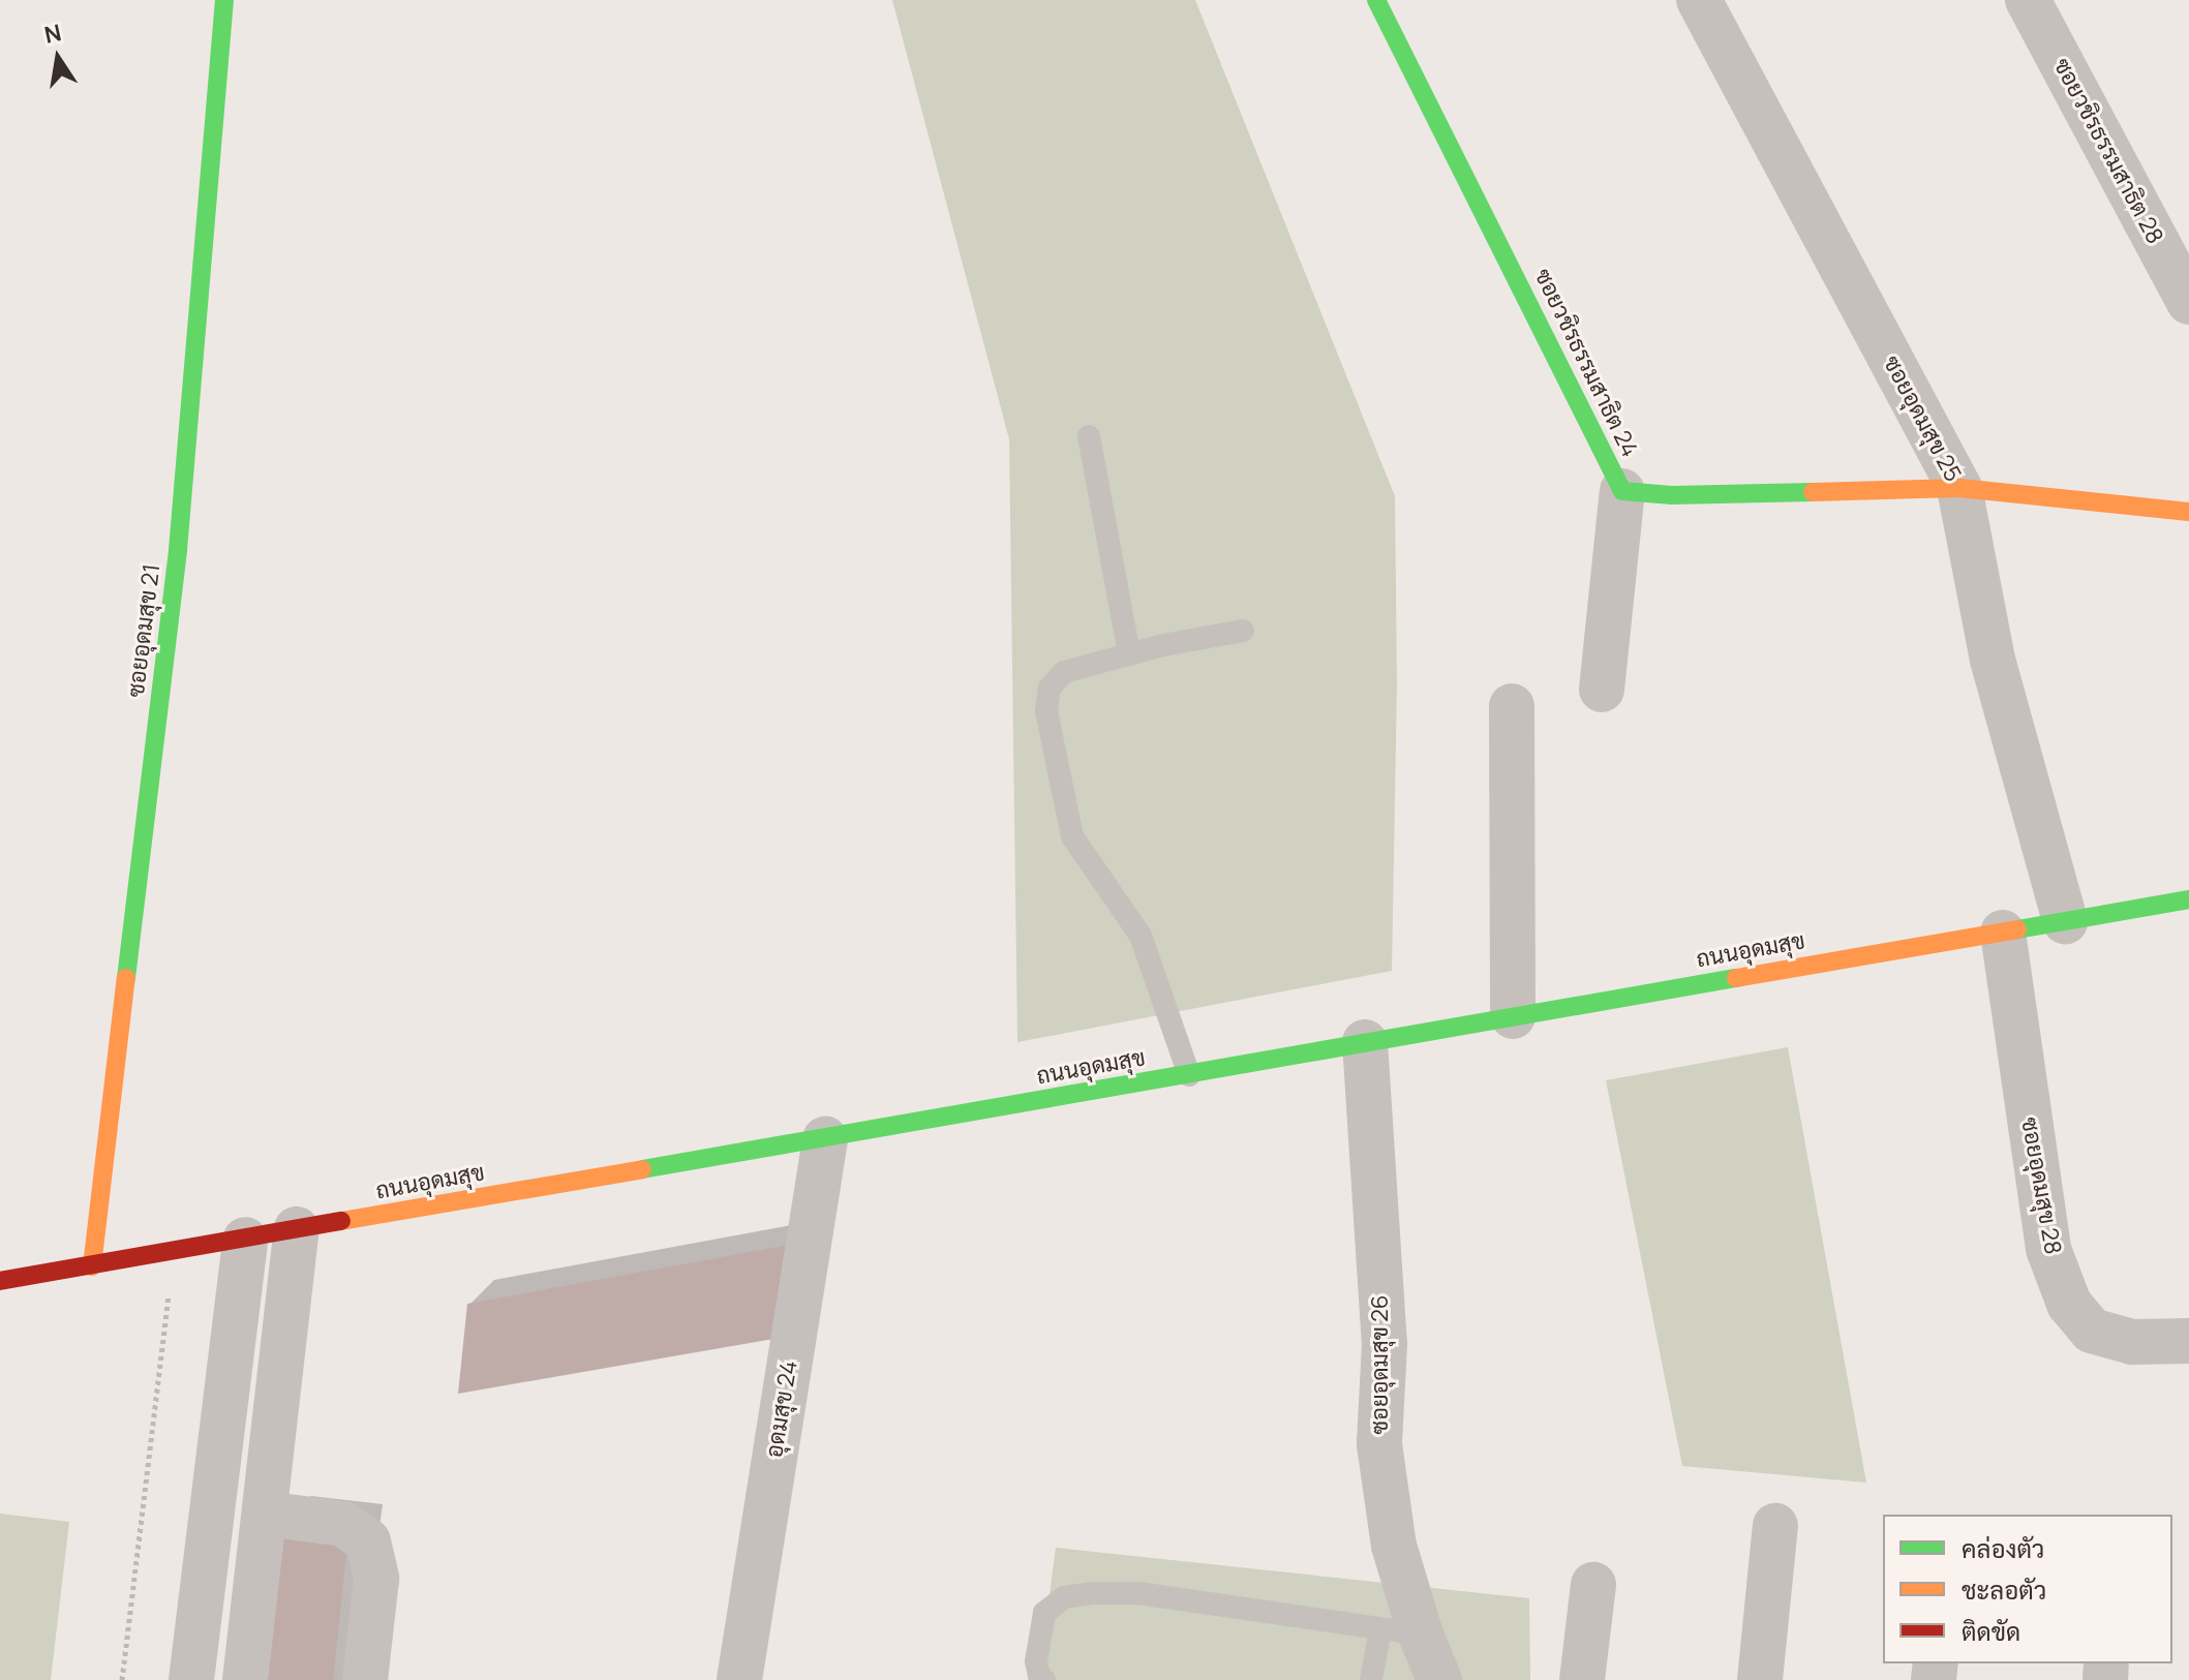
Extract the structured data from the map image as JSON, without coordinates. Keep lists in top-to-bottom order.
{
  "streets": {
    "street": [
      "ซอยวชิรธรรมสาธิต 28",
      "ซอยวชิรธรรมสาธิต 24",
      "ซอยอุดมสุข 25",
      "ซอยอุดมสุข 21",
      "ถนนอุดมสุข",
      "ซอยอุดมสุข 28",
      "ซอยอุดมสุข 26",
      "อุดมสุข 24"
    ]
  },
  "crossings": [
    ["ซอยวชิรธรรมสาธิต 24", "ซอยอุดมสุข 25"],
    ["ซอยอุดมสุข 25", "ถนนอุดมสุข"],
    ["ซอยอุดมสุข 21", "ถนนอุดมสุข"],
    ["ถนนอุดมสุข", "ซอยอุดมสุข 28"],
    ["ถนนอุดมสุข", "ซอยอุดมสุข 26"],
    ["ถนนอุดมสุข", "อุดมสุข 24"]
  ],
  "legend": ["คล่องตัว", "ชะลอตัว", "ติดขัด"],
  "north": "top"
}
